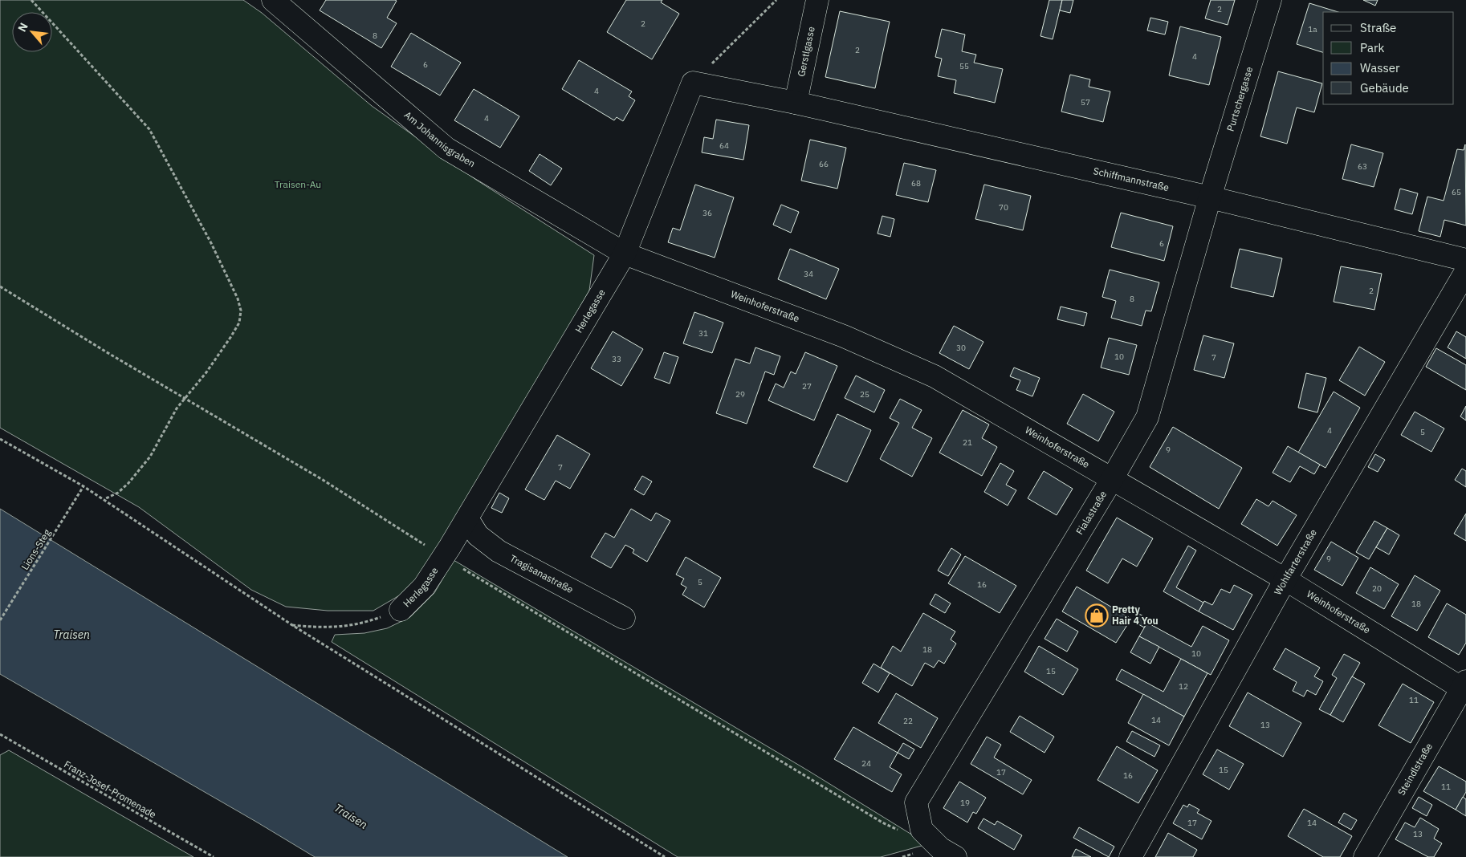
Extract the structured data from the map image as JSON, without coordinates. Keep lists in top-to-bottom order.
{
  "streets": {
    "street": [
      "Gerstlgasse",
      "Purtschergasse",
      "Am Johannisgraben",
      "Schiffmannstraße",
      "Weinhoferstraße",
      "Herlegasse",
      "Fialastraße",
      "Wohlfarterstraße",
      "Tragisanastraße",
      "Steindlstraße"
    ],
    "path": ["Lions-Steg", "Franz-Josef-Promenade"]
  },
  "crossings": [
    ["Gerstlgasse", "Schiffmannstraße"],
    ["Purtschergasse", "Schiffmannstraße"],
    ["Purtschergasse", "Fialastraße"],
    ["Am Johannisgraben", "Weinhoferstraße"],
    ["Am Johannisgraben", "Herlegasse"],
    ["Schiffmannstraße", "Fialastraße"],
    ["Weinhoferstraße", "Herlegasse"],
    ["Weinhoferstraße", "Fialastraße"],
    ["Weinhoferstraße", "Wohlfarterstraße"],
    ["Weinhoferstraße", "Steindlstraße"],
    ["Herlegasse", "Tragisanastraße"]
  ],
  "water": ["Traisen"],
  "parks": ["Traisen-Au"],
  "places": {
    "shop": ["Pretty Hair 4 You"]
  },
  "house_numbers": [
    "2",
    "2",
    "1a",
    "8",
    "2",
    "4",
    "6",
    "55",
    "4",
    "57",
    "4",
    "64",
    "66",
    "63",
    "68",
    "65",
    "70",
    "36",
    "6",
    "34",
    "2",
    "8",
    "31",
    "30",
    "10",
    "7",
    "33",
    "27",
    "29",
    "25",
    "4",
    "5",
    "21",
    "9",
    "7",
    "9",
    "5",
    "16",
    "20",
    "18",
    "18",
    "10",
    "15",
    "12",
    "11",
    "14",
    "22",
    "13",
    "24",
    "15",
    "17",
    "16",
    "11",
    "19",
    "17",
    "14",
    "13"
  ],
  "legend": [
    "Straße",
    "Park",
    "Wasser",
    "Gebäude"
  ],
  "north": "top left"
}
